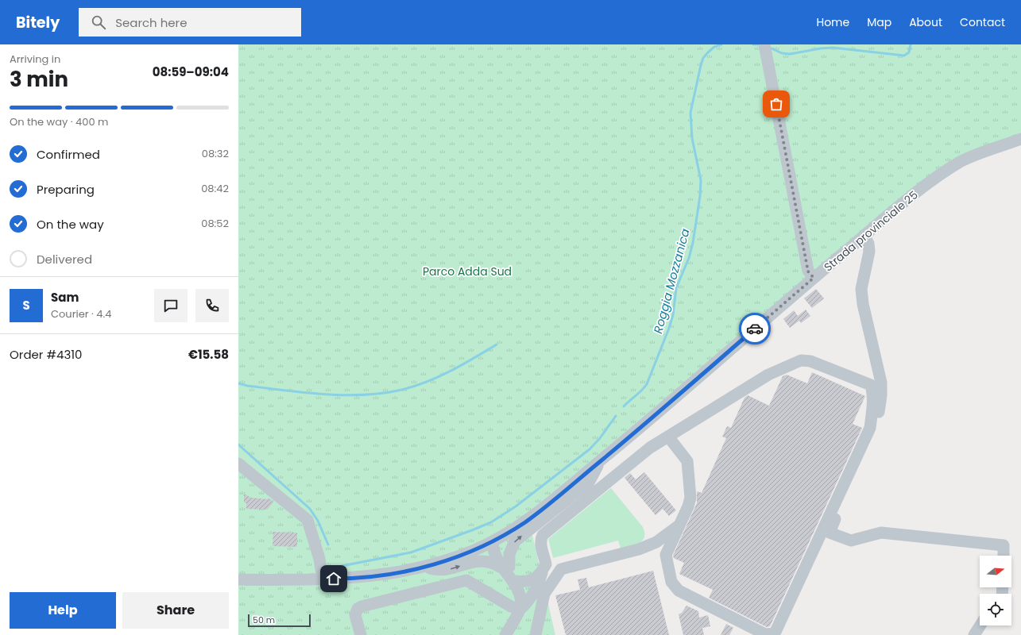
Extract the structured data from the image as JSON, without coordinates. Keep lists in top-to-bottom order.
{
  "streets": {
    "street": ["Strada provinciale 25"]
  },
  "water": ["Roggia Mozzanica"],
  "parks": ["Parco Adda Sud"],
  "scale_bar": "50 m",
  "north": "right",
  "page": {
    "header": "Bitely",
    "search": "Search here",
    "nav": [
      "Home",
      "Map",
      "About",
      "Contact"
    ],
    "heading": ["3 min", "Arriving in", "08:59–09:04"],
    "panel": [
      "Sam",
      "Courier · 4.4",
      "Order #4310",
      "€15.58"
    ],
    "bar": "On the way · 400 m",
    "list": [
      ["Confirmed", "08:32"],
      ["Preparing", "08:42"],
      ["On the way", "08:52"],
      "Delivered"
    ],
    "round": "S",
    "buttons": ["Help", "Share"],
    "scale": "50 m"
  }
}
